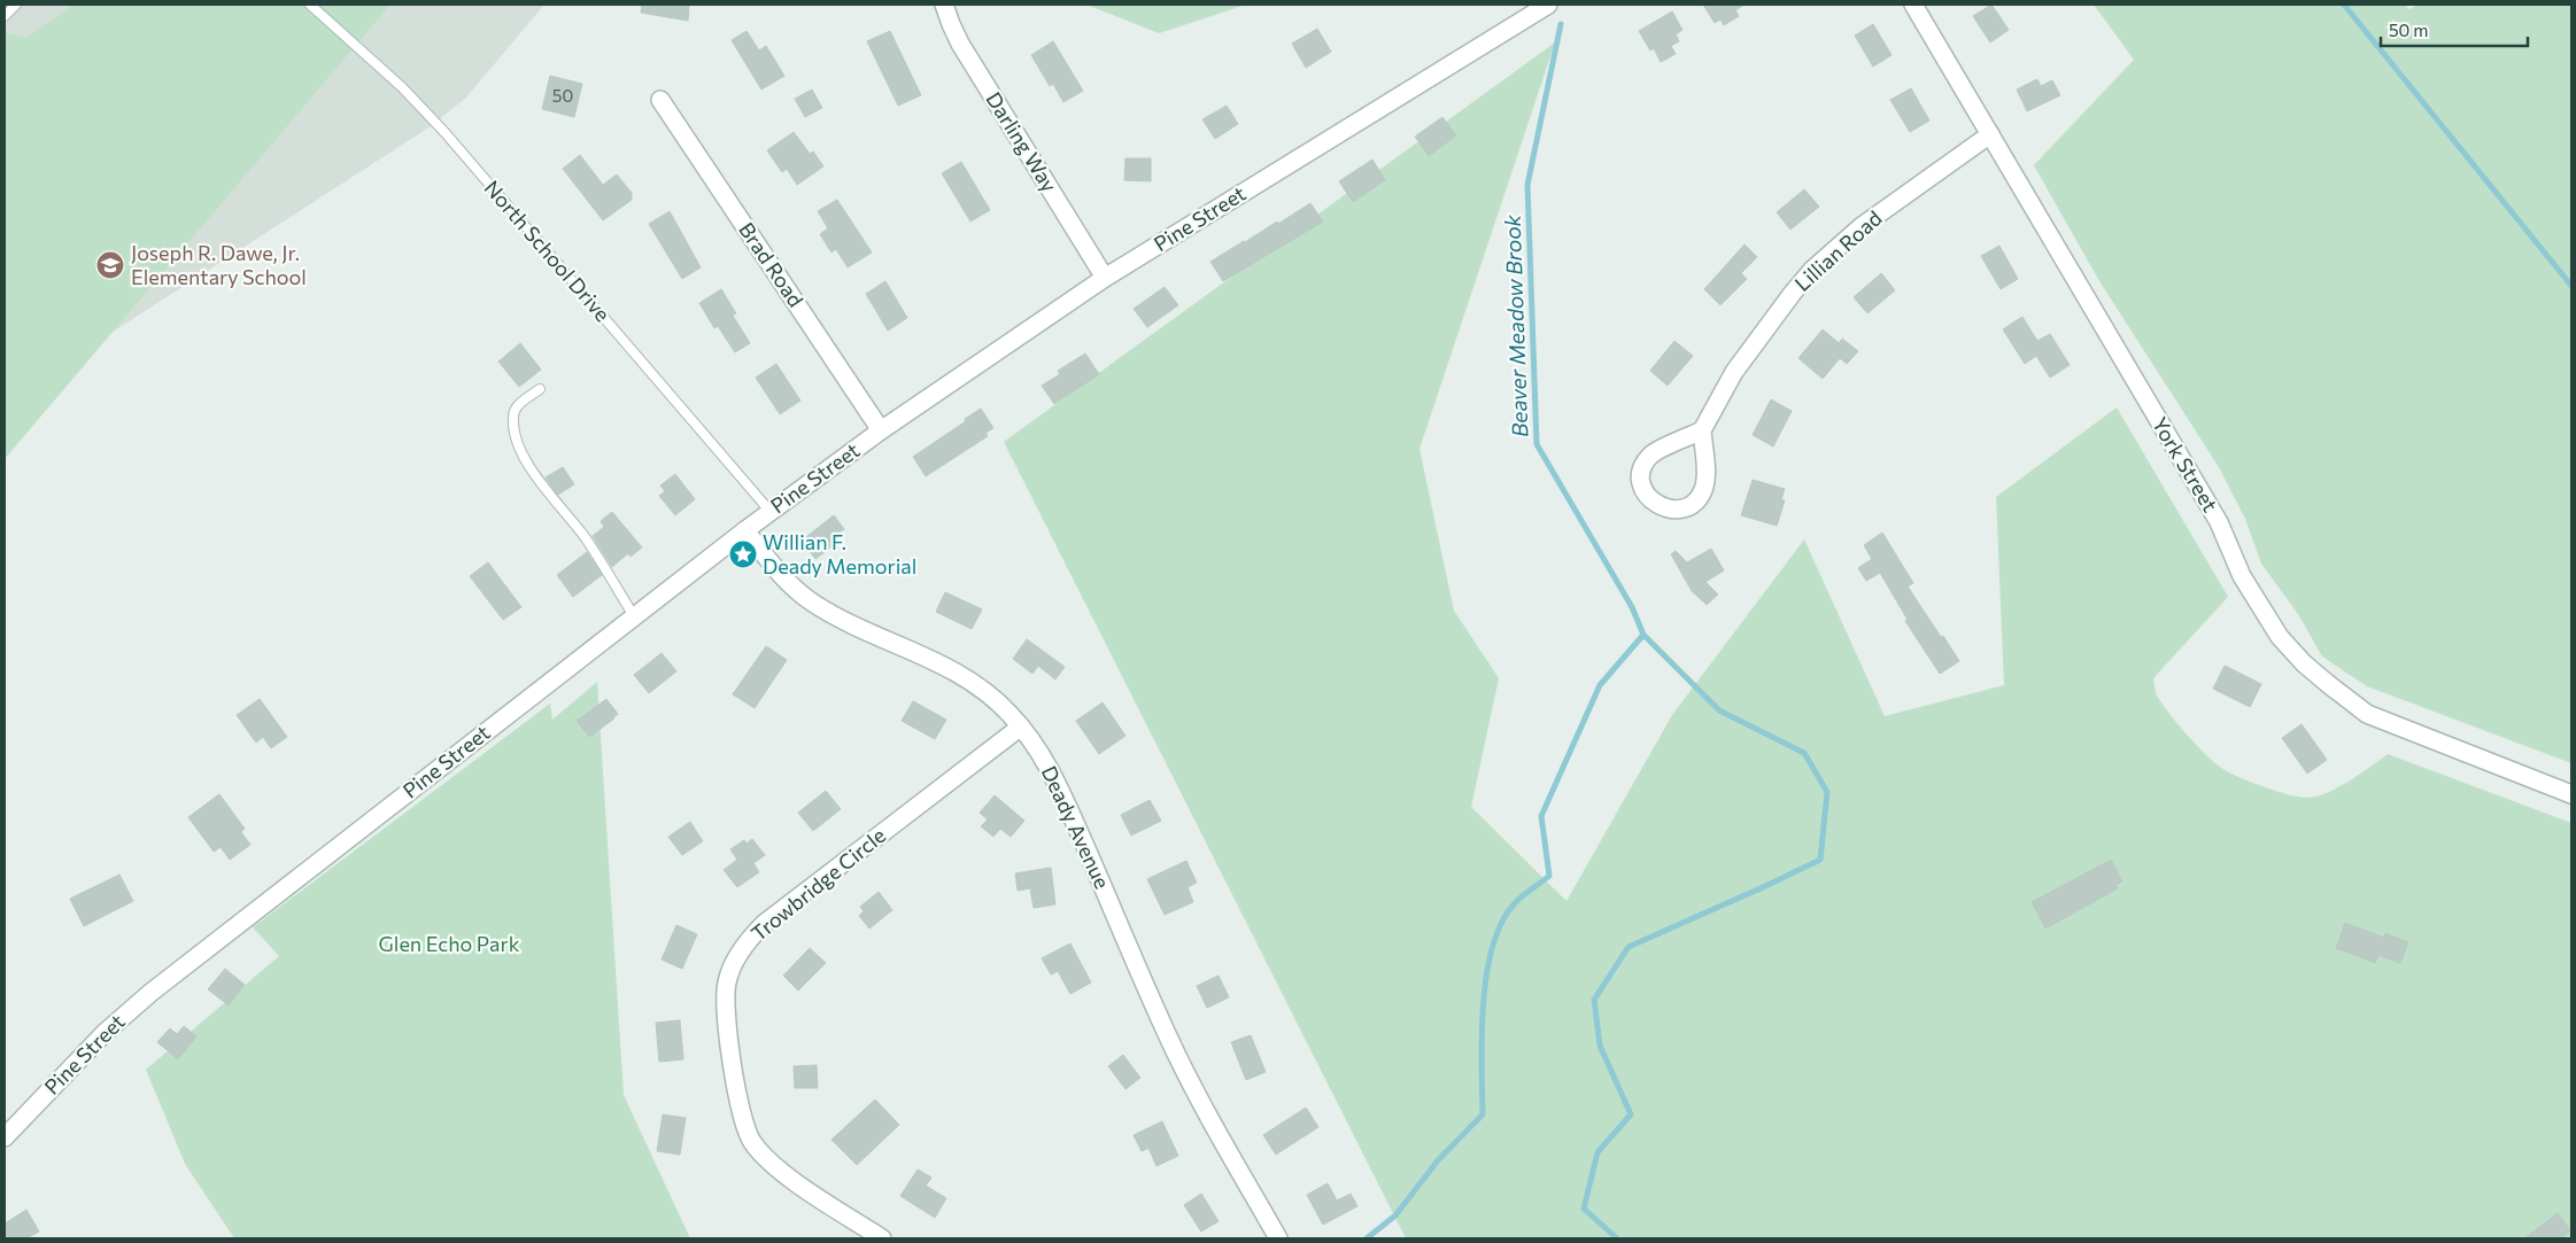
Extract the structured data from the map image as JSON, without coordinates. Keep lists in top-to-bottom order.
{
  "streets": {
    "street": [
      "Darling Way",
      "Pine Street",
      "Lillian Road",
      "Brad Road",
      "York Street",
      "Deady Avenue",
      "Trowbridge Circle"
    ],
    "lane": ["North School Drive"]
  },
  "crossings": [
    ["Darling Way", "Pine Street"],
    ["Pine Street", "North School Drive"],
    ["Pine Street", "Brad Road"],
    ["Pine Street", "Deady Avenue"],
    ["Lillian Road", "York Street"],
    ["Deady Avenue", "Trowbridge Circle"]
  ],
  "water": ["Beaver Meadow Brook"],
  "parks": ["Glen Echo Park"],
  "places": {
    "school or university": ["Joseph R. Dawe, Jr. Elementary School"],
    "place": ["Willian F. Deady Memorial"]
  },
  "house_numbers": ["50"],
  "scale_bar": "50 m"
}
